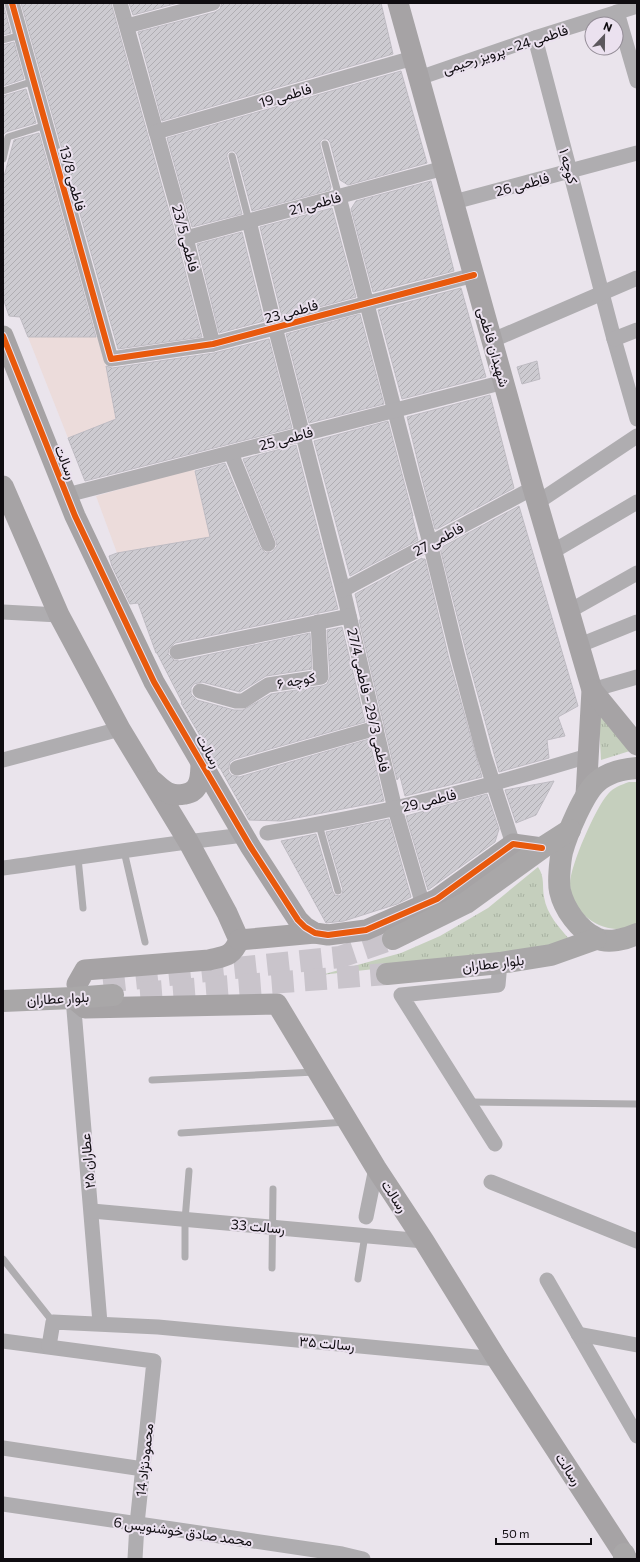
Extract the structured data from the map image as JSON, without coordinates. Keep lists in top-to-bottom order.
{
  "streets": {
    "main road": ["بلوار عطاران"],
    "street": [
      "فاطمی 24 - پرویز رحیمی",
      "فاطمی 19",
      "کوچه ۱",
      "فاطمی 13/8",
      "فاطمی 26",
      "فاطمی 21",
      "فاطمی 23/5",
      "فاطمی 23",
      "شهیدان فاطمی",
      "فاطمی 25",
      "رسالت",
      "فاطمی 27",
      "کوچه ۶",
      "فاطمی 29/3 - فاطمی 27/4",
      "فاطمی 29",
      "عطاران ۲۵",
      "رسالت 33",
      "رسالت ۳۵",
      "محمودنژاد 14",
      "محمد صادق خوشنویس 6"
    ]
  },
  "crossings": [
    ["فاطمی 24 - پرویز رحیمی", "کوچه ۱"],
    ["فاطمی 24 - پرویز رحیمی", "شهیدان فاطمی"],
    ["فاطمی 19", "فاطمی 23/5"],
    ["فاطمی 19", "شهیدان فاطمی"],
    ["کوچه ۱", "فاطمی 26"],
    ["فاطمی 13/8", "فاطمی 23"],
    ["فاطمی 26", "شهیدان فاطمی"],
    ["فاطمی 21", "فاطمی 23/5"],
    ["فاطمی 21", "شهیدان فاطمی"],
    ["فاطمی 21", "فاطمی 29/3 - فاطمی 27/4"],
    ["فاطمی 23/5", "فاطمی 23"],
    ["فاطمی 23", "شهیدان فاطمی"],
    ["فاطمی 23", "فاطمی 29/3 - فاطمی 27/4"],
    ["شهیدان فاطمی", "فاطمی 25"],
    ["شهیدان فاطمی", "فاطمی 27"],
    ["فاطمی 25", "رسالت"],
    ["فاطمی 25", "فاطمی 29/3 - فاطمی 27/4"],
    ["رسالت", "بلوار عطاران"],
    ["رسالت", "عطاران ۲۵"],
    ["رسالت", "رسالت 33"],
    ["رسالت", "رسالت ۳۵"],
    ["فاطمی 27", "فاطمی 29/3 - فاطمی 27/4"],
    ["فاطمی 29/3 - فاطمی 27/4", "فاطمی 29"],
    ["بلوار عطاران", "عطاران ۲۵"],
    ["عطاران ۲۵", "رسالت 33"],
    ["عطاران ۲۵", "رسالت ۳۵"],
    ["محمودنژاد 14", "محمد صادق خوشنویس 6"]
  ],
  "scale_bar": "50 m",
  "north": "top"
}
